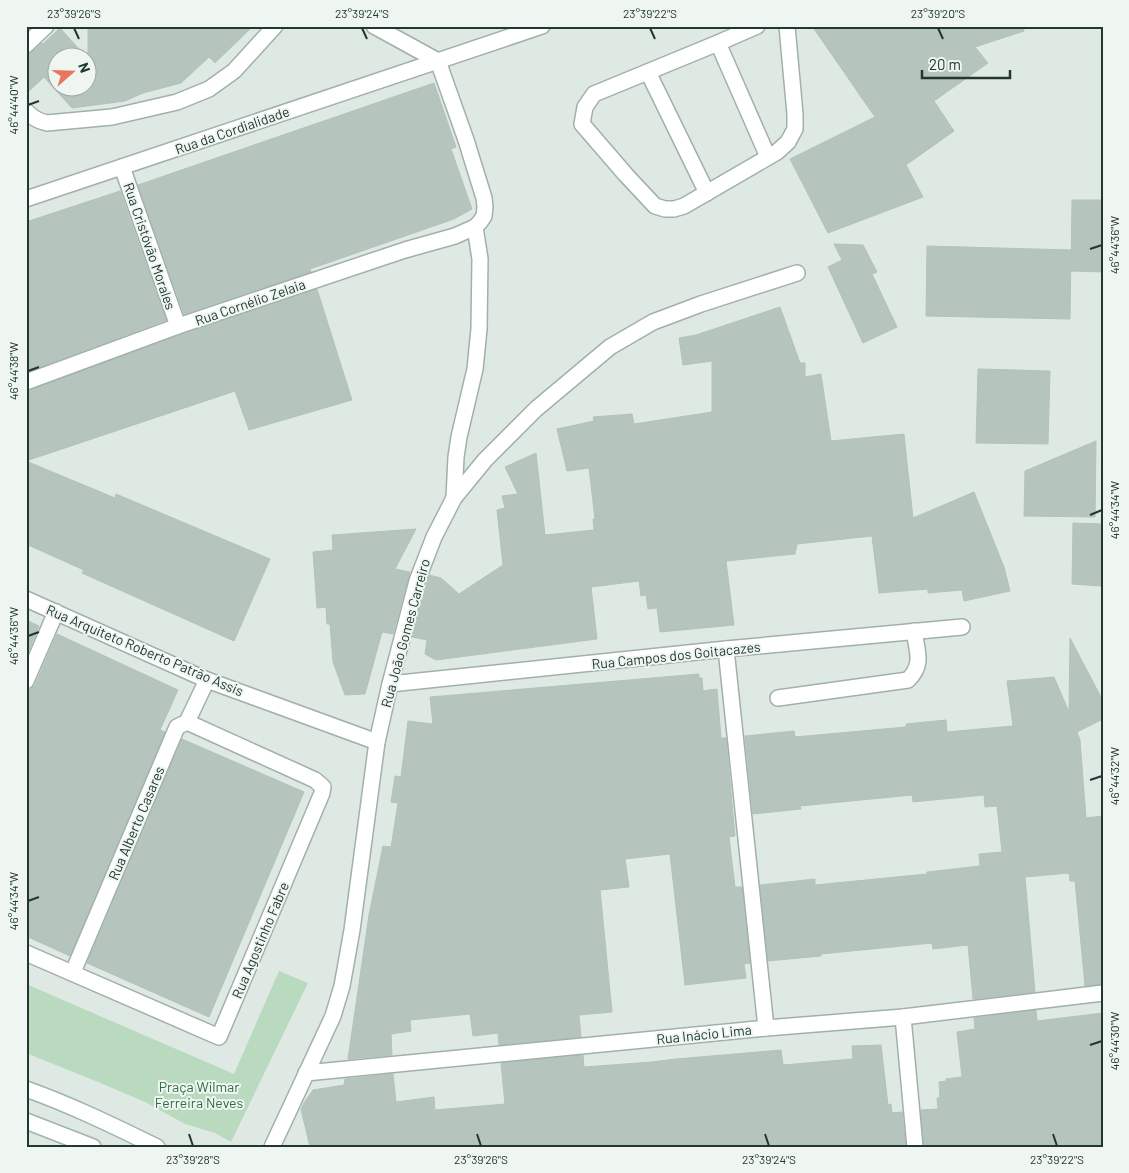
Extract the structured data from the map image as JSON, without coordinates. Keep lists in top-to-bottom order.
{
  "streets": {
    "street": [
      "Rua da Cordialidade",
      "Rua Cristóvão Morales",
      "Rua Cornélio Zelaia",
      "Rua João Gomes Carreiro",
      "Rua Arquiteto Roberto Patrão Assis",
      "Rua Campos dos Goitacazes",
      "Rua Alberto Casares",
      "Rua Agostinho Fabre",
      "Rua Inácio Lima"
    ]
  },
  "crossings": [
    ["Rua da Cordialidade", "Rua Cristóvão Morales"],
    ["Rua Cristóvão Morales", "Rua Cornélio Zelaia"],
    ["Rua João Gomes Carreiro", "Rua Arquiteto Roberto Patrão Assis"],
    ["Rua João Gomes Carreiro", "Rua Campos dos Goitacazes"],
    ["Rua João Gomes Carreiro", "Rua Inácio Lima"],
    ["Rua Arquiteto Roberto Patrão Assis", "Rua Alberto Casares"],
    ["Rua Alberto Casares", "Rua Agostinho Fabre"]
  ],
  "parks": ["Praça Wilmar Ferreira Neves"],
  "scale_bar": "20 m",
  "north": "right",
  "coordinates": [
    "23°39'26\"S",
    "23°39'24\"S",
    "23°39'22\"S",
    "23°39'20\"S",
    "46°44'40\"W",
    "46°44'36\"W",
    "46°44'38\"W",
    "46°44'34\"W",
    "46°44'32\"W",
    "46°44'30\"W",
    "23°39'28\"S"
  ]
}
